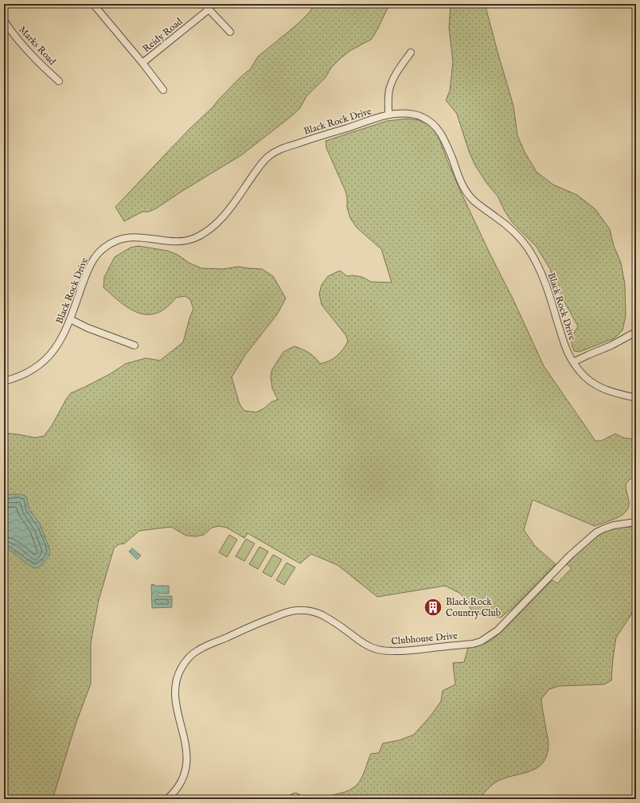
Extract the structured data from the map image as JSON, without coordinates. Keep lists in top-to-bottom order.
{
  "streets": {
    "street": [
      "Reidy Road",
      "Marks Road",
      "Black Rock Drive",
      "Clubhouse Drive"
    ]
  },
  "places": {
    "building": ["Black Rock Country Club"]
  }
}
